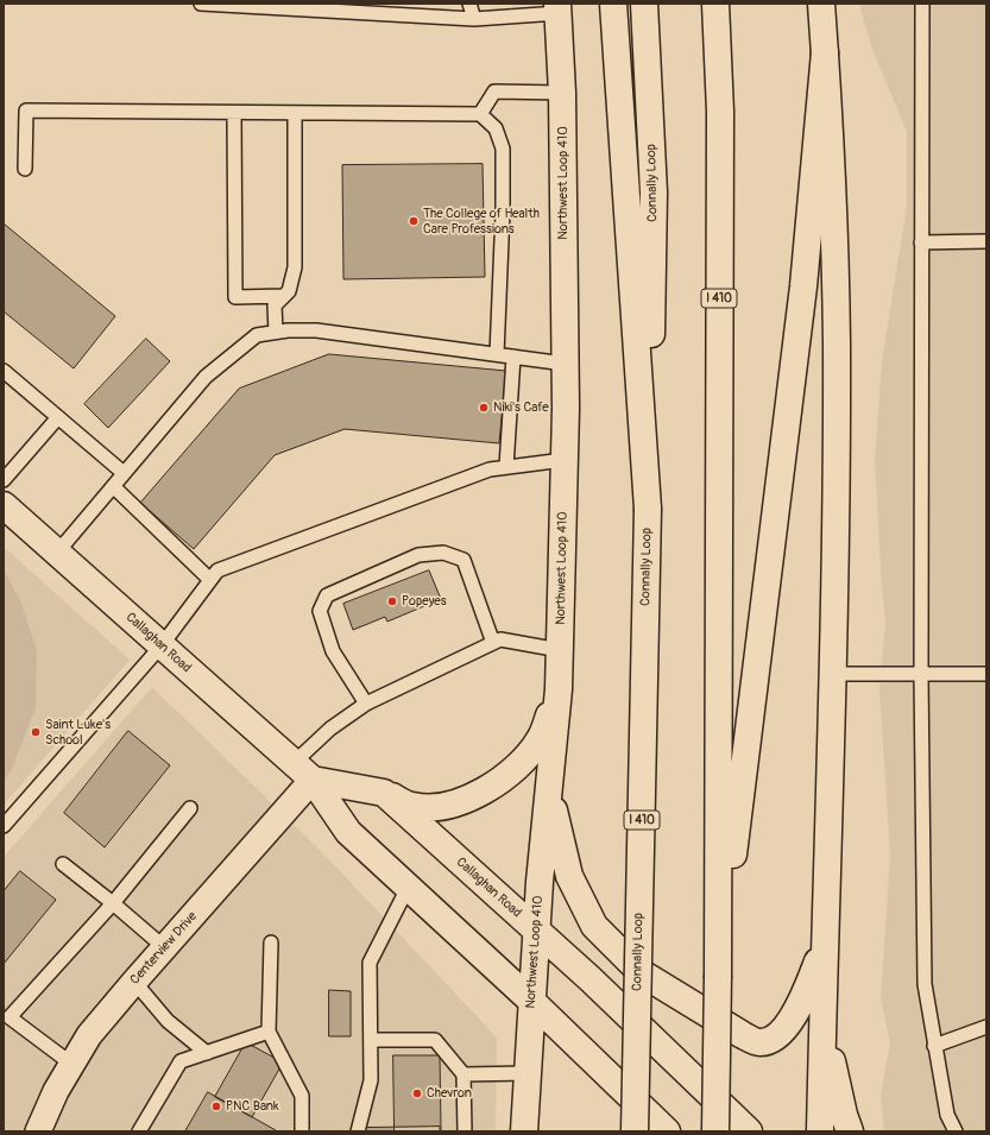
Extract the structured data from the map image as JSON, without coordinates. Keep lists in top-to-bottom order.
{
  "streets": {
    "main road": [
      "Northwest Loop 410",
      "Connally Loop",
      "I 410",
      "Callaghan Road"
    ],
    "street": ["Centerview Drive"]
  },
  "crossings": [
    ["Northwest Loop 410", "Callaghan Road"],
    ["Callaghan Road", "Centerview Drive"]
  ],
  "places": [
    "The College of Health Care Professions",
    "Niki's Cafe",
    "Popeyes",
    "Saint Luke's School",
    "Chevron",
    "PNC Bank"
  ]
}
